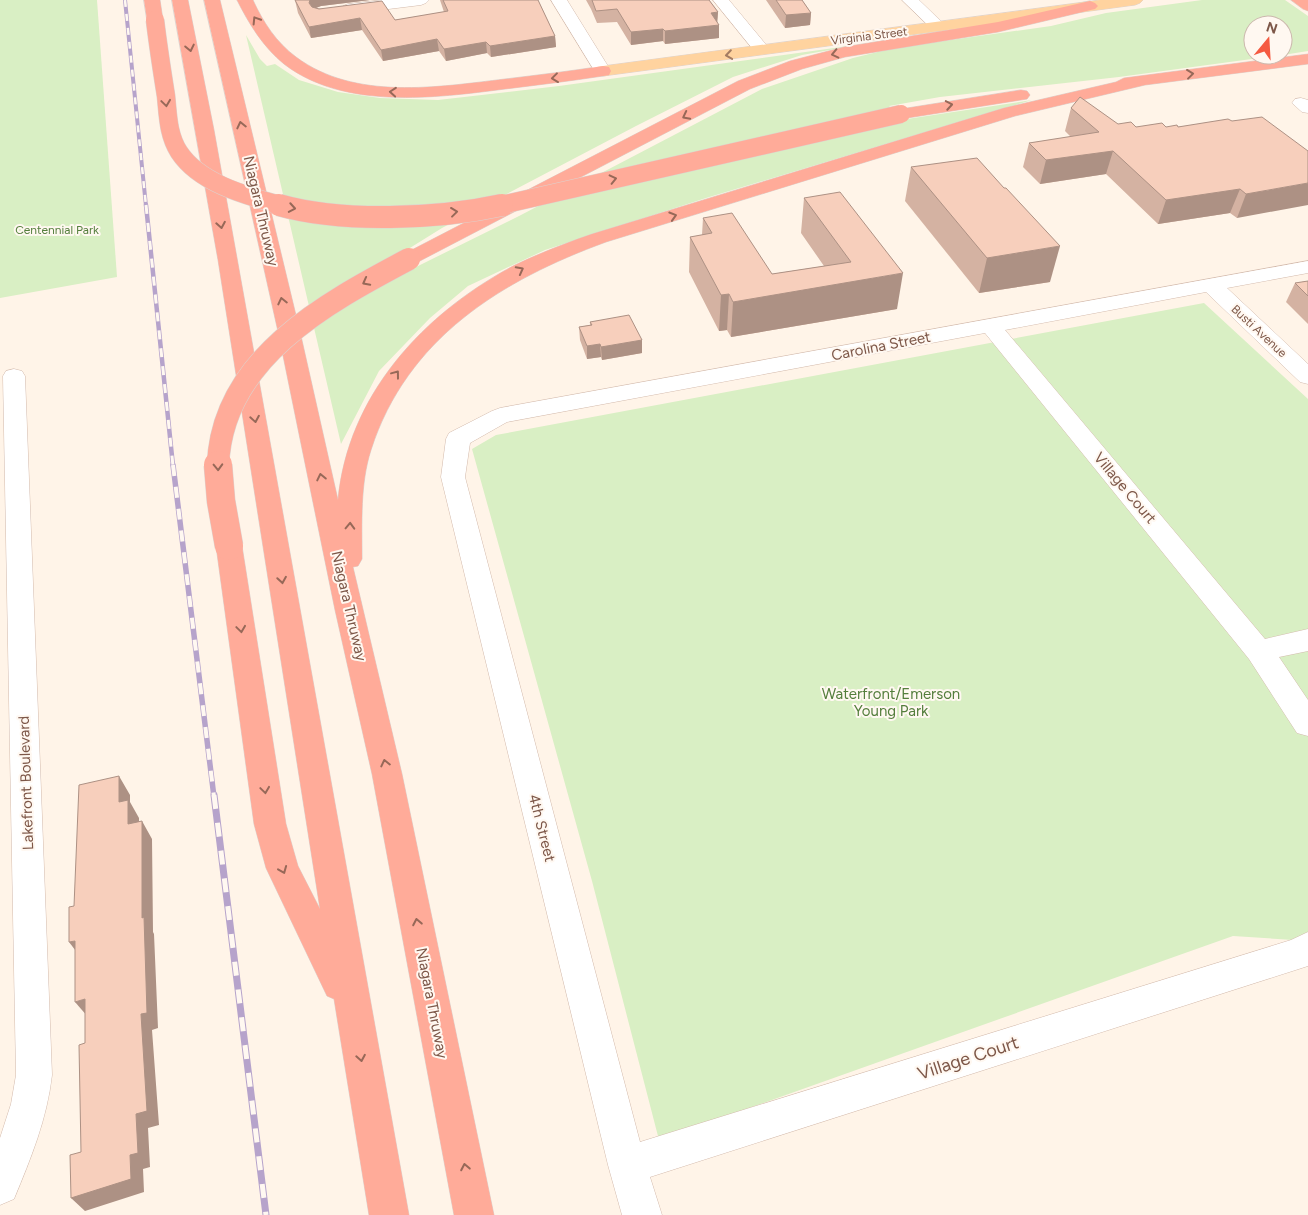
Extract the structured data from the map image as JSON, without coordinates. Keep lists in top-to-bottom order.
{
  "streets": {
    "highway": ["Niagara Thruway"],
    "main road": ["Virginia Street"],
    "street": [
      "Busti Avenue",
      "Carolina Street",
      "Village Court",
      "Lakefront Boulevard",
      "4th Street"
    ]
  },
  "crossings": [
    ["Busti Avenue", "Carolina Street"],
    ["Carolina Street", "Village Court"],
    ["Carolina Street", "4th Street"],
    ["Village Court", "4th Street"]
  ],
  "parks": ["Centennial Park", "Waterfront/Emerson Young Park"],
  "north": "top"
}
